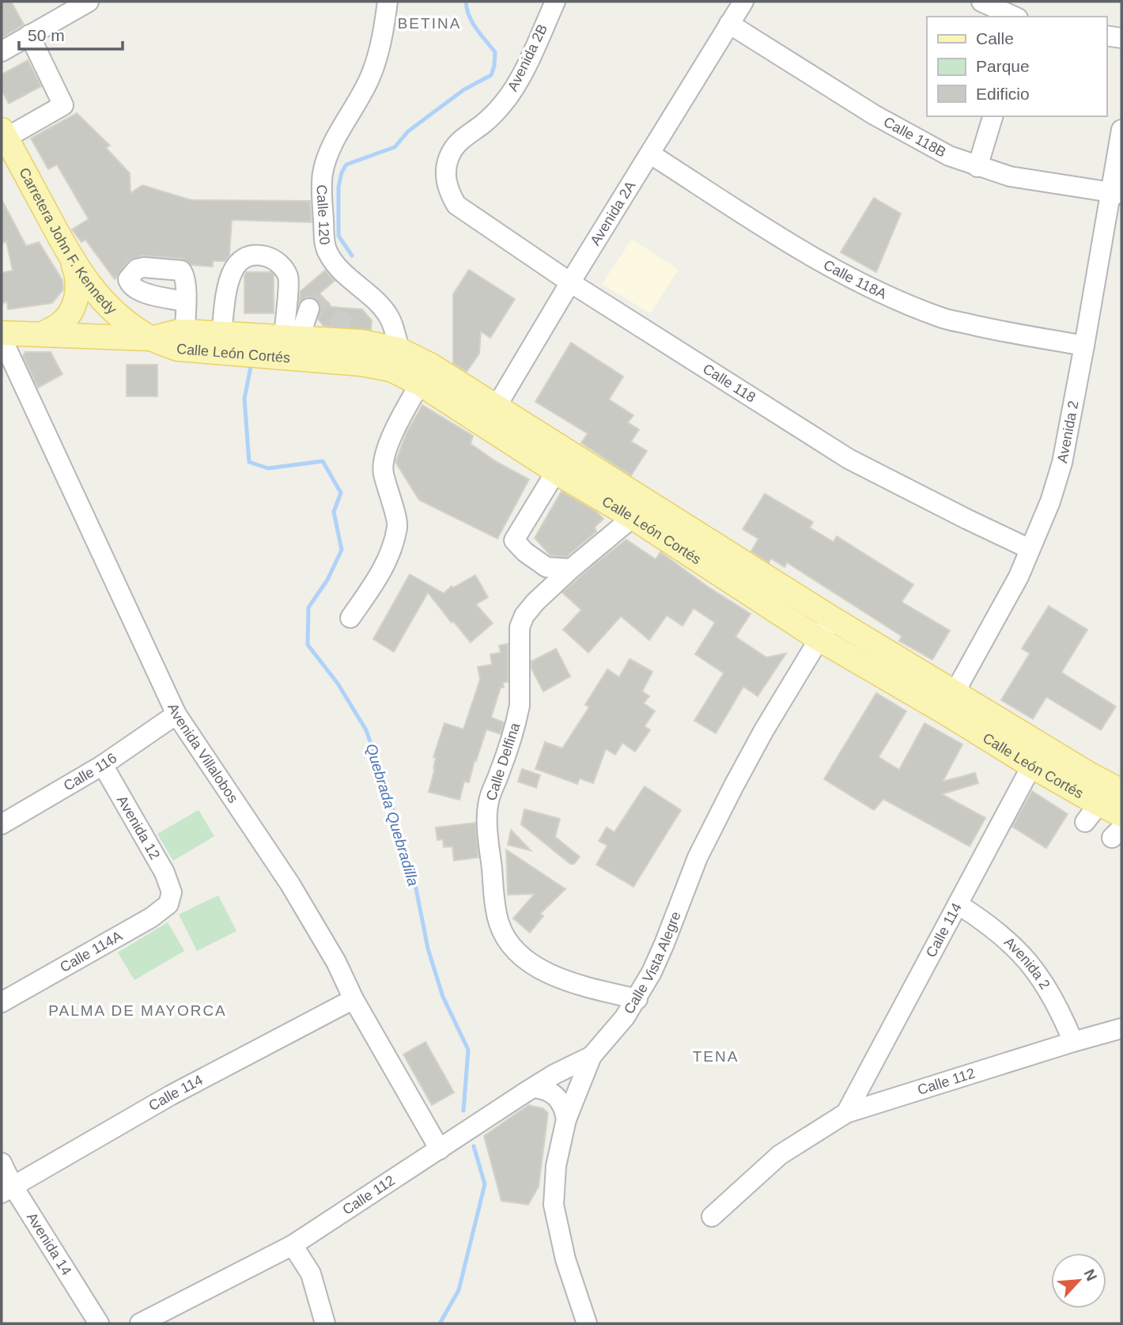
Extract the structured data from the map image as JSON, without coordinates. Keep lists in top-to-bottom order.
{
  "streets": {
    "main road": ["Carretera John F. Kennedy", "Calle León Cortés"],
    "street": [
      "Avenida 2B",
      "Calle 118B",
      "Avenida 2A",
      "Calle 120",
      "Calle 118A",
      "Calle 118",
      "Avenida 2",
      "Avenida Villalobos",
      "Calle Delfina",
      "Calle 116",
      "Avenida 12",
      "Calle 114",
      "Calle 114A",
      "Calle Vista Alegre",
      "Calle 112",
      "Avenida 14"
    ]
  },
  "crossings": [
    ["Avenida 2B", "Calle 118"],
    ["Calle 118B", "Avenida 2A"],
    ["Calle 118B", "Avenida 2"],
    ["Avenida 2A", "Calle 118A"],
    ["Avenida 2A", "Calle León Cortés"],
    ["Avenida 2A", "Calle 118"],
    ["Calle 120", "Calle León Cortés"],
    ["Carretera John F. Kennedy", "Calle León Cortés"],
    ["Calle 118A", "Avenida 2"],
    ["Calle León Cortés", "Avenida 2"],
    ["Calle León Cortés", "Calle Delfina"],
    ["Calle León Cortés", "Calle 114"],
    ["Calle León Cortés", "Calle Vista Alegre"],
    ["Calle 118", "Avenida 2"],
    ["Avenida 2", "Calle 114"],
    ["Avenida 2", "Calle 112"],
    ["Avenida Villalobos", "Calle 116"],
    ["Avenida Villalobos", "Calle 114"],
    ["Avenida Villalobos", "Calle 112"],
    ["Calle Delfina", "Calle Vista Alegre"],
    ["Calle 116", "Avenida 12"],
    ["Avenida 12", "Calle 114A"],
    ["Calle 114", "Calle 112"],
    ["Calle 114", "Avenida 14"],
    ["Calle Vista Alegre", "Calle 112"]
  ],
  "districts": ["BETINA", "PALMA DE MAYORCA", "TENA"],
  "water": ["Quebrada Quebradilla"],
  "legend": ["Calle", "Parque", "Edificio"],
  "scale_bar": "50 m",
  "north": "top right"
}
